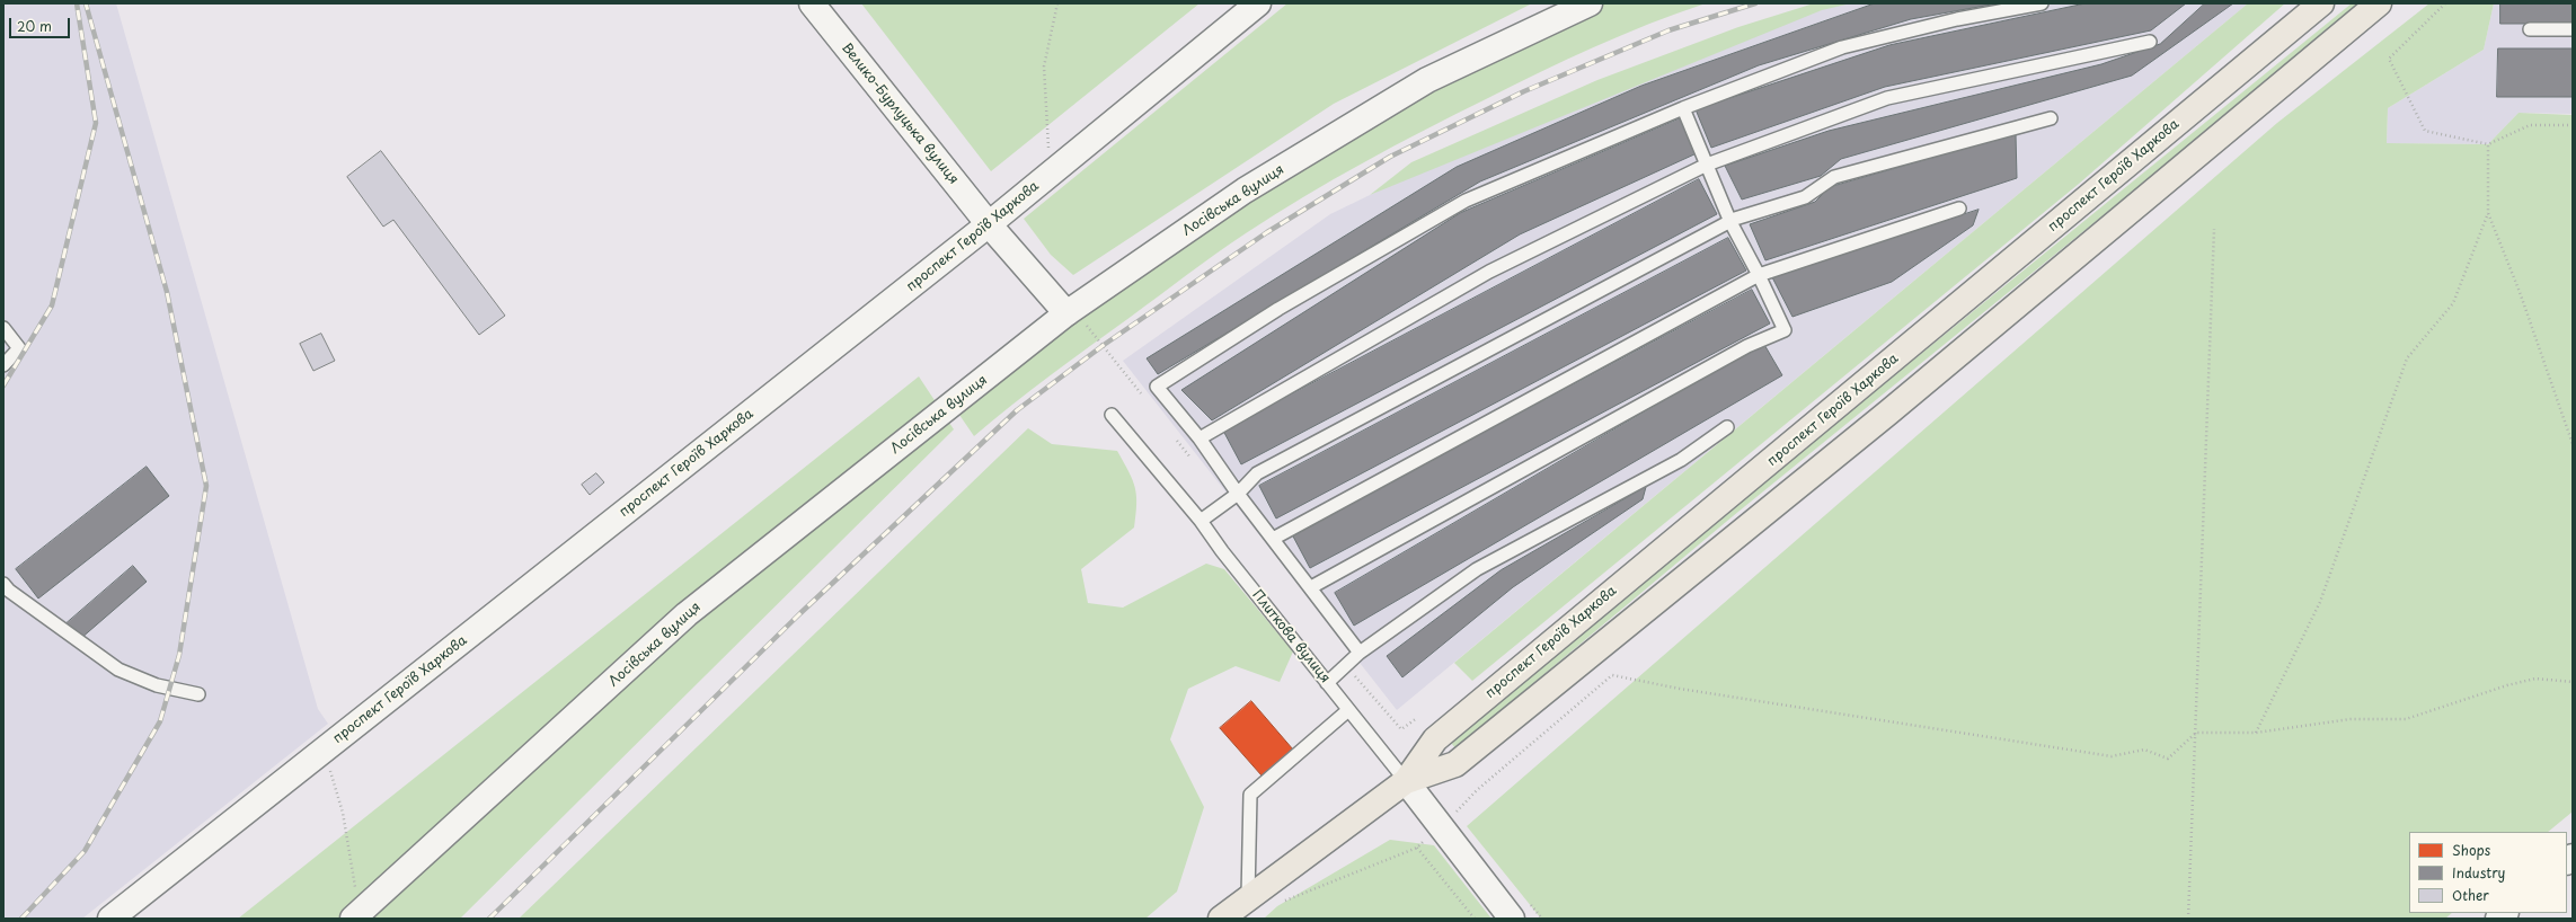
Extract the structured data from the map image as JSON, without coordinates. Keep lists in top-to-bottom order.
{
  "streets": {
    "main road": ["проспект Героїв Харкова"],
    "street": ["Велико-Бурлуцька вулиця", "Лосівська вулиця", "Плиткова вулиця"]
  },
  "crossings": [
    ["Велико-Бурлуцька вулиця", "проспект Героїв Харкова"],
    ["проспект Героїв Харкова", "Плиткова вулиця"]
  ],
  "legend": ["Shops", "Industry", "Other"],
  "scale_bar": "20 m"
}
